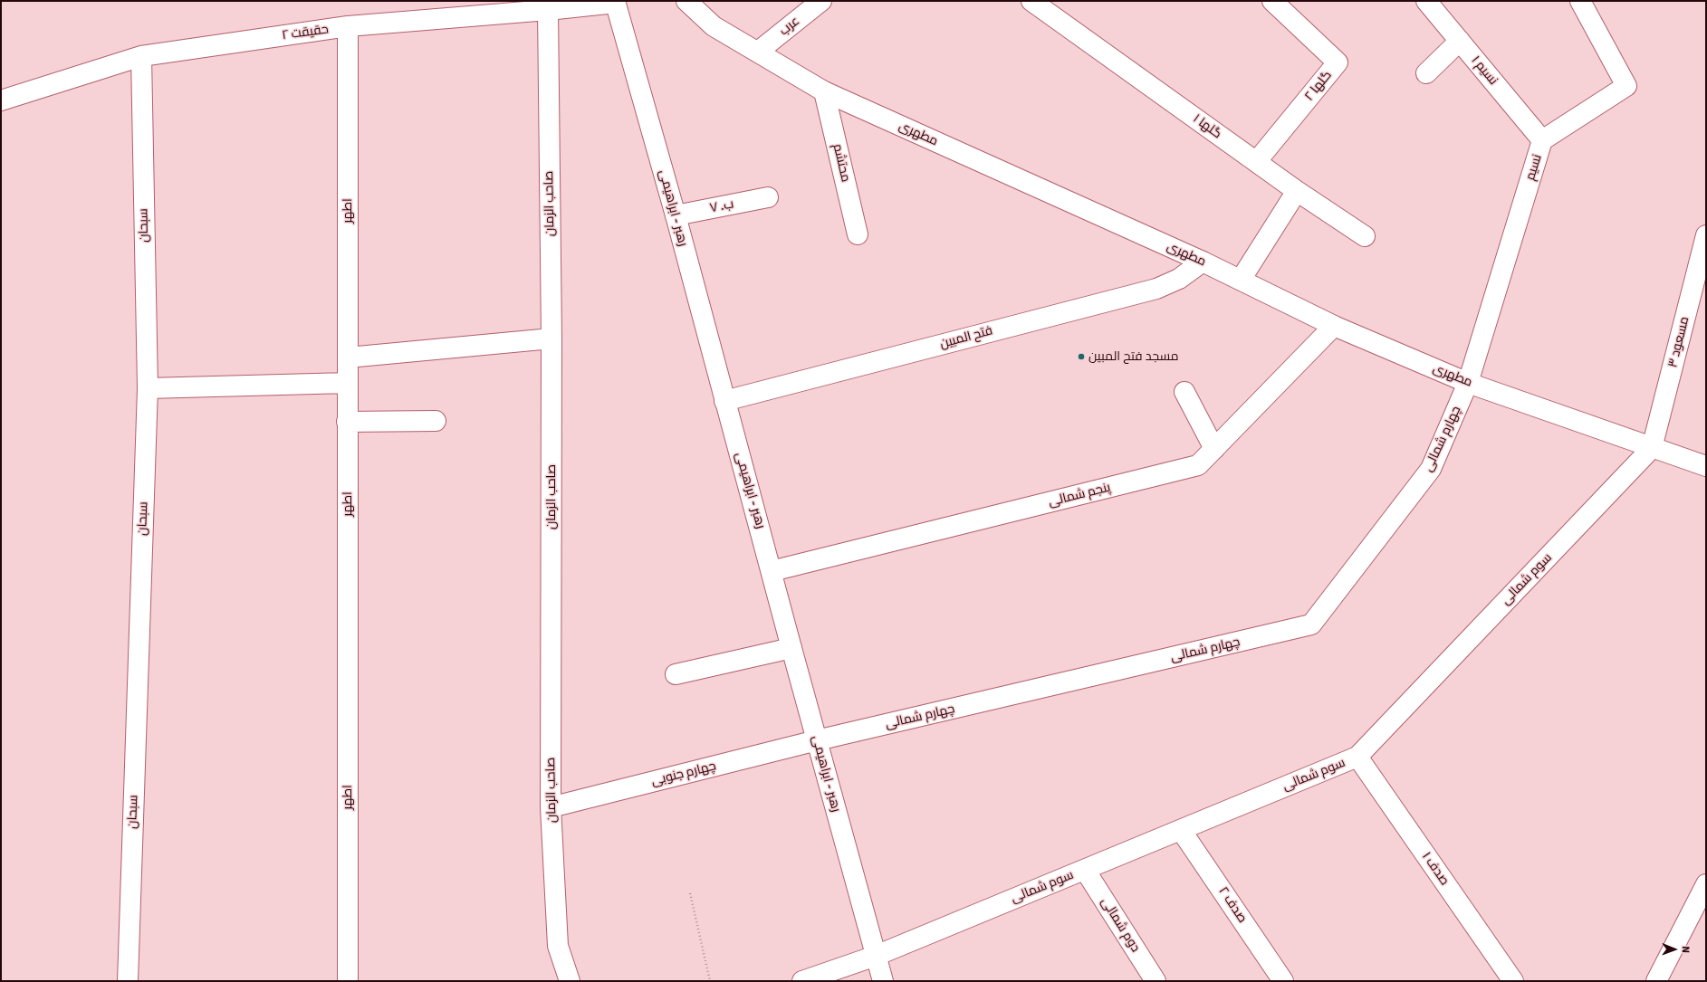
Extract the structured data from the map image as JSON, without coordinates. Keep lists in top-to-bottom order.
{
  "streets": {
    "street": [
      "عرب",
      "حقیقت ۲",
      "نسیم ۱",
      "گلها ۲",
      "گلها ۱",
      "مطهری",
      "محتشم",
      "نسیم",
      "صاحب الزمان",
      "ب. ۷",
      "رهبر - ابراهیمی",
      "اطهر",
      "سبحان",
      "فتح المبین",
      "مسعود ۳",
      "چهارم شمالی",
      "پنجم شمالی",
      "سوم شمالی",
      "چهارم جنوبی",
      "صدف ۱",
      "صدف ۲",
      "دوم شمالی"
    ]
  },
  "crossings": [
    ["عرب", "مطهری"],
    ["حقیقت ۲", "صاحب الزمان"],
    ["حقیقت ۲", "رهبر - ابراهیمی"],
    ["حقیقت ۲", "اطهر"],
    ["حقیقت ۲", "سبحان"],
    ["نسیم ۱", "نسیم"],
    ["گلها ۲", "گلها ۱"],
    ["مطهری", "محتشم"],
    ["مطهری", "نسیم"],
    ["مطهری", "فتح المبین"],
    ["مطهری", "مسعود ۳"],
    ["مطهری", "چهارم شمالی"],
    ["مطهری", "پنجم شمالی"],
    ["مطهری", "سوم شمالی"],
    ["نسیم", "چهارم شمالی"],
    ["صاحب الزمان", "چهارم جنوبی"],
    ["ب. ۷", "رهبر - ابراهیمی"],
    ["رهبر - ابراهیمی", "فتح المبین"],
    ["رهبر - ابراهیمی", "چهارم شمالی"],
    ["رهبر - ابراهیمی", "پنجم شمالی"],
    ["رهبر - ابراهیمی", "سوم شمالی"],
    ["رهبر - ابراهیمی", "چهارم جنوبی"],
    ["مسعود ۳", "سوم شمالی"],
    ["چهارم شمالی", "چهارم جنوبی"],
    ["سوم شمالی", "صدف ۱"],
    ["سوم شمالی", "صدف ۲"],
    ["سوم شمالی", "دوم شمالی"]
  ],
  "places": ["مسجد فتح المبین"],
  "north": "right"
}
